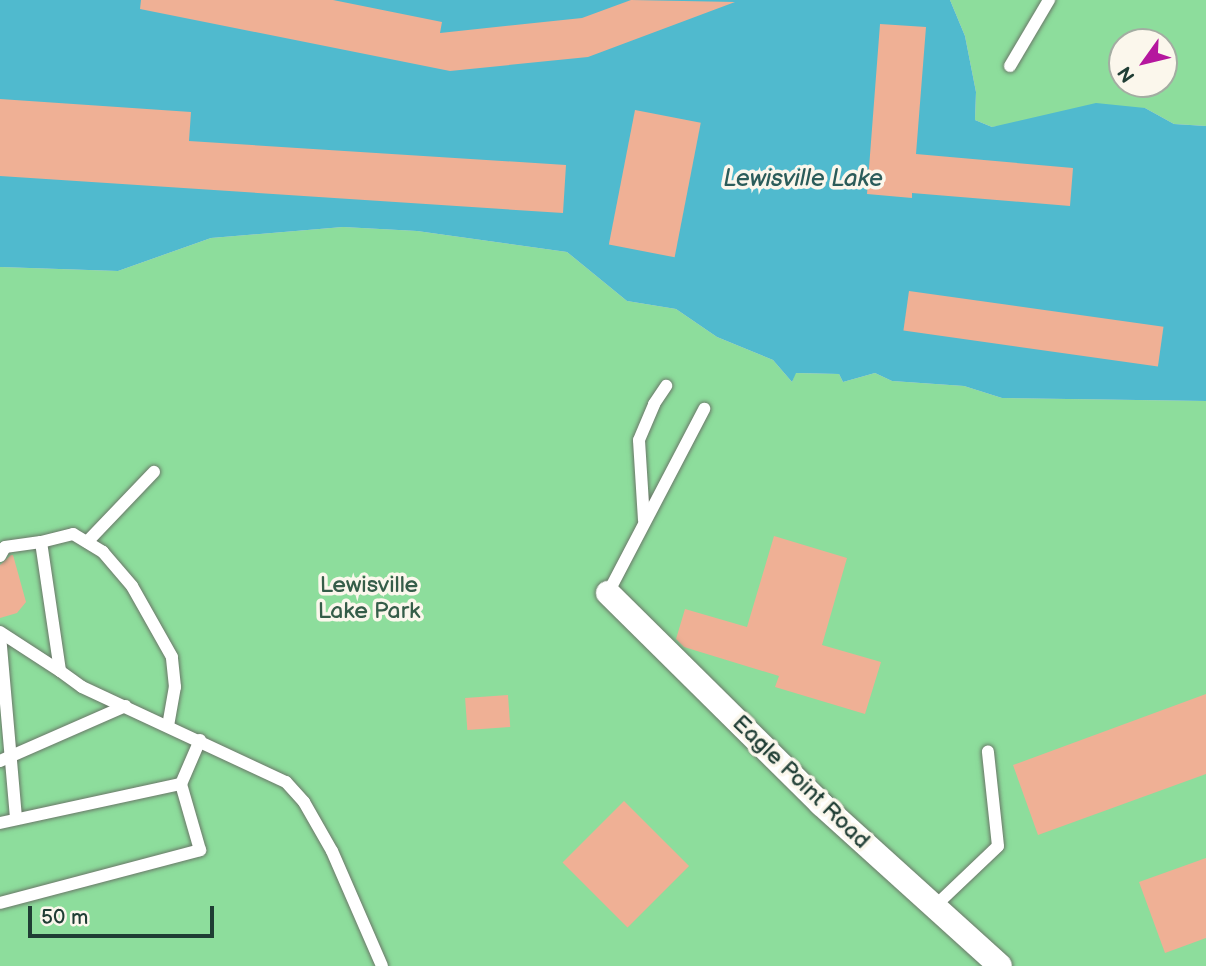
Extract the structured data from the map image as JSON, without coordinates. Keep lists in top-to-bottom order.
{
  "streets": {
    "street": ["Eagle Point Road"]
  },
  "water": ["Lewisville Lake"],
  "parks": ["Lewisville Lake Park"],
  "scale_bar": "50 m",
  "north": "bottom left"
}
